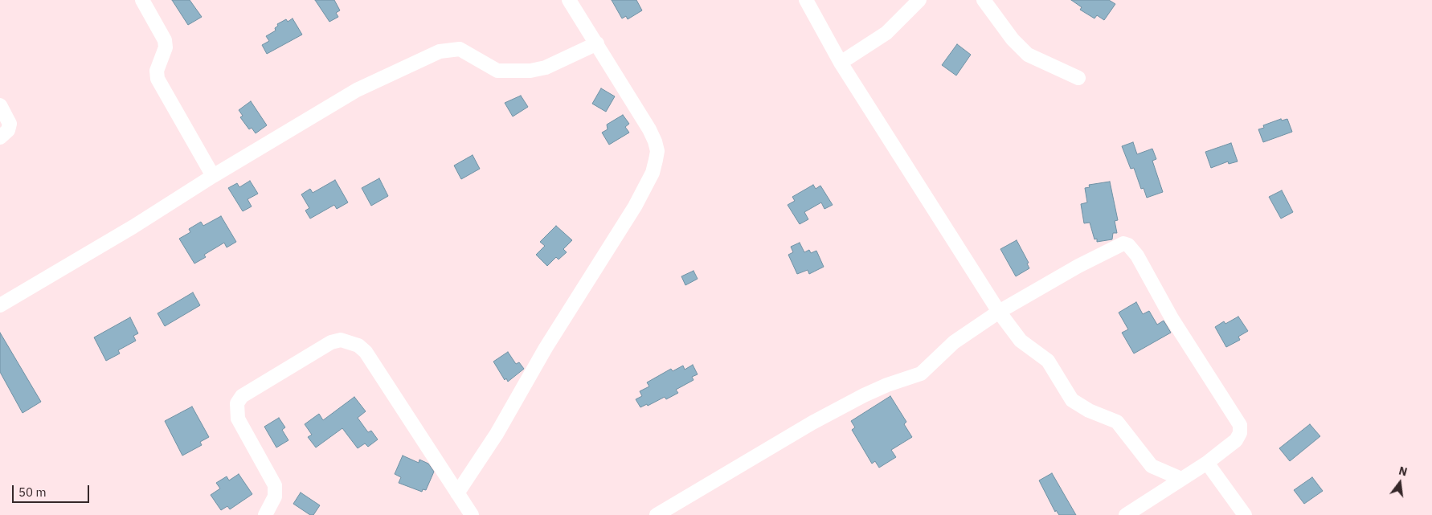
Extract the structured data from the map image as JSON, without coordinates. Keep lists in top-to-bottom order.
{
  "scale_bar": "50 m",
  "north": "top"
}
